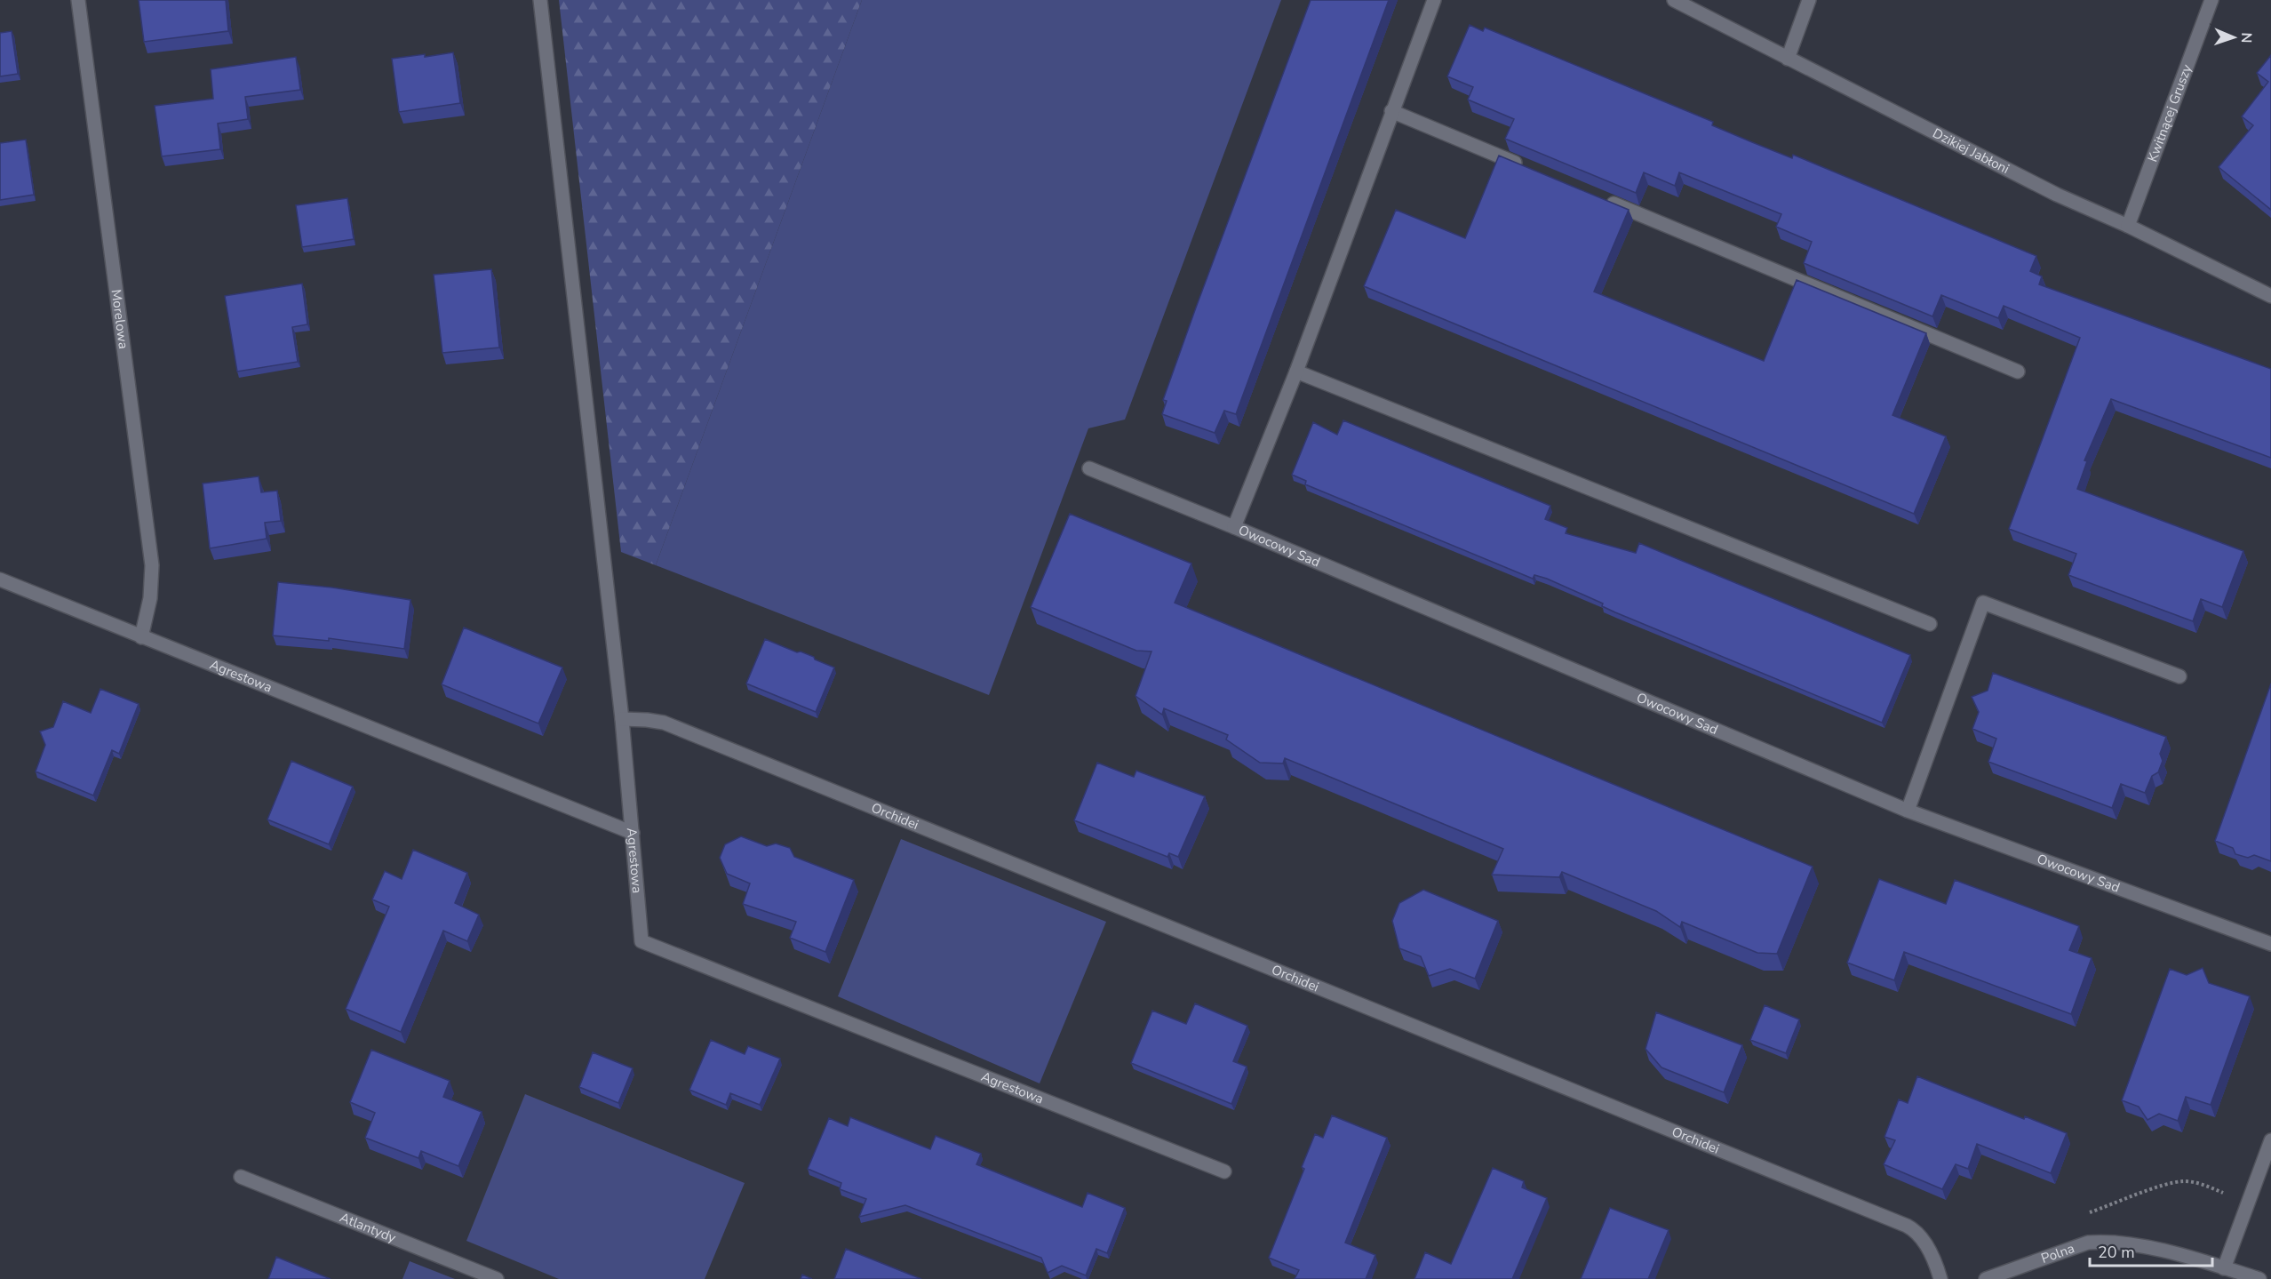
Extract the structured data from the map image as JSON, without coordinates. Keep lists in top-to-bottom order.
{
  "streets": {
    "street": [
      "Kwitnącej Gruszy",
      "Dzikiej Jabłoni",
      "Morelowa",
      "Owocowy Sad",
      "Agrestowa",
      "Orchidei",
      "Atlantydy",
      "Polna"
    ]
  },
  "crossings": [
    ["Kwitnącej Gruszy", "Dzikiej Jabłoni"],
    ["Morelowa", "Agrestowa"]
  ],
  "scale_bar": "20 m",
  "north": "right"
}
